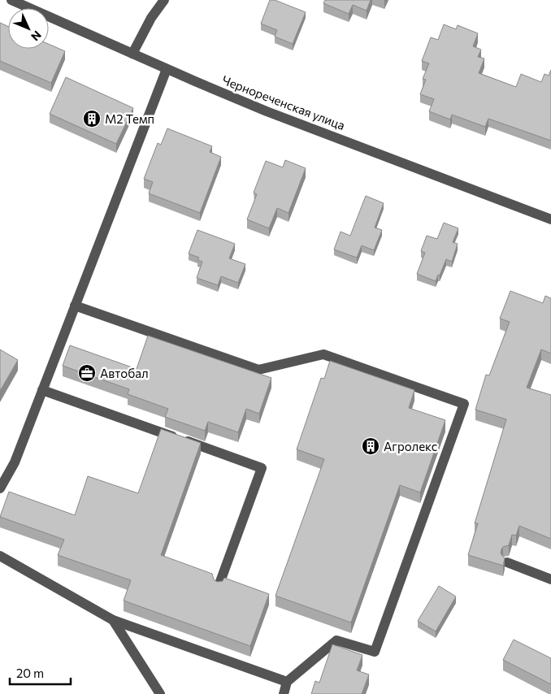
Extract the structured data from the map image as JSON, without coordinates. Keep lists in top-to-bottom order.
{
  "streets": {
    "street": ["Чернореченская улица"]
  },
  "places": {
    "building": ["М2 Темп", "Агролекс"],
    "office": ["Автобал"]
  },
  "scale_bar": "20 m",
  "north": "bottom right"
}
